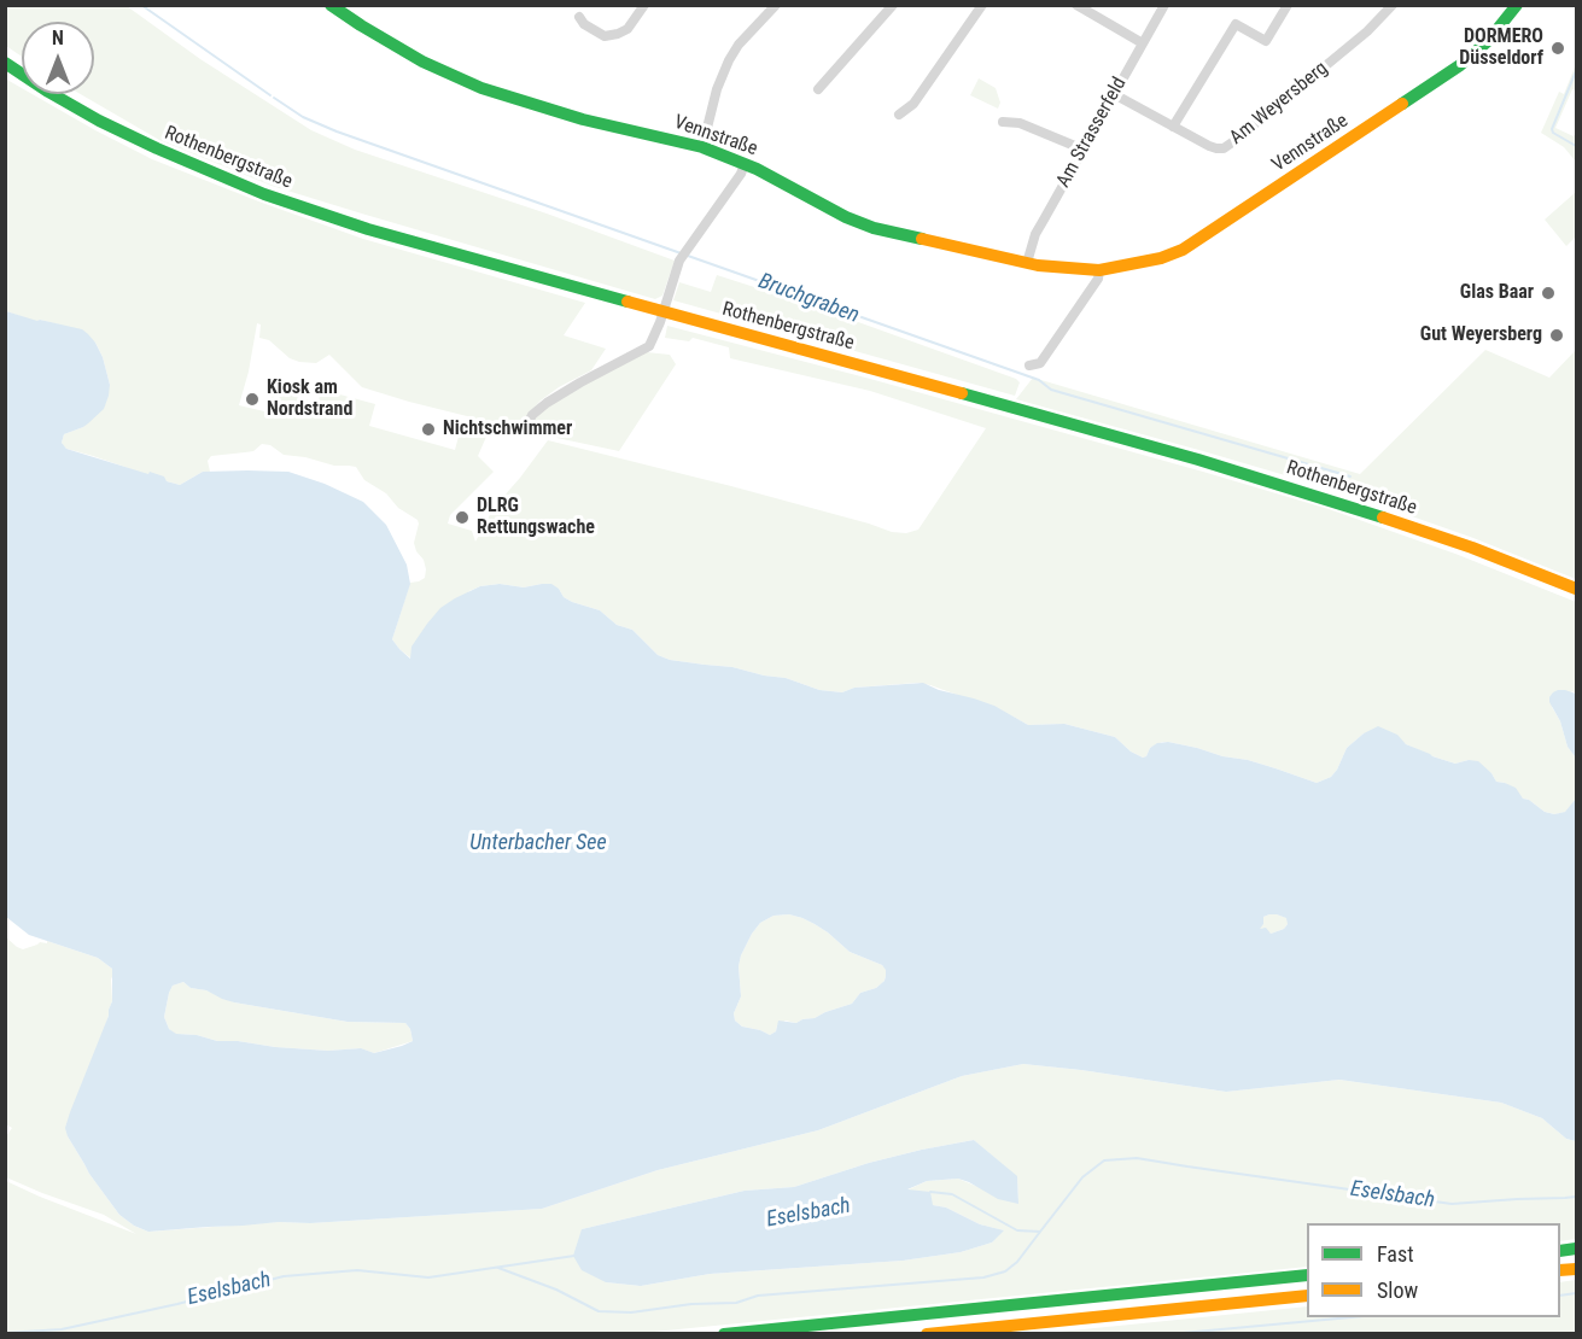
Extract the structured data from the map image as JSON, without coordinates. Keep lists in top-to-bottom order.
{
  "streets": {
    "main road": ["Vennstraße", "Rothenbergstraße"],
    "street": ["Am Weyersberg", "Am Strasserfeld"]
  },
  "crossings": [
    ["Am Weyersberg", "Am Strasserfeld"],
    ["Am Strasserfeld", "Vennstraße"]
  ],
  "water": ["Bruchgraben", "Unterbacher See", "Eselsbach"],
  "places": [
    "DORMERO Düsseldorf",
    "Glas Baar",
    "Gut Weyersberg",
    "Kiosk am Nordstrand",
    "Nichtschwimmer",
    "DLRG Rettungswache"
  ],
  "legend": ["Fast", "Slow"],
  "north": "top"
}
